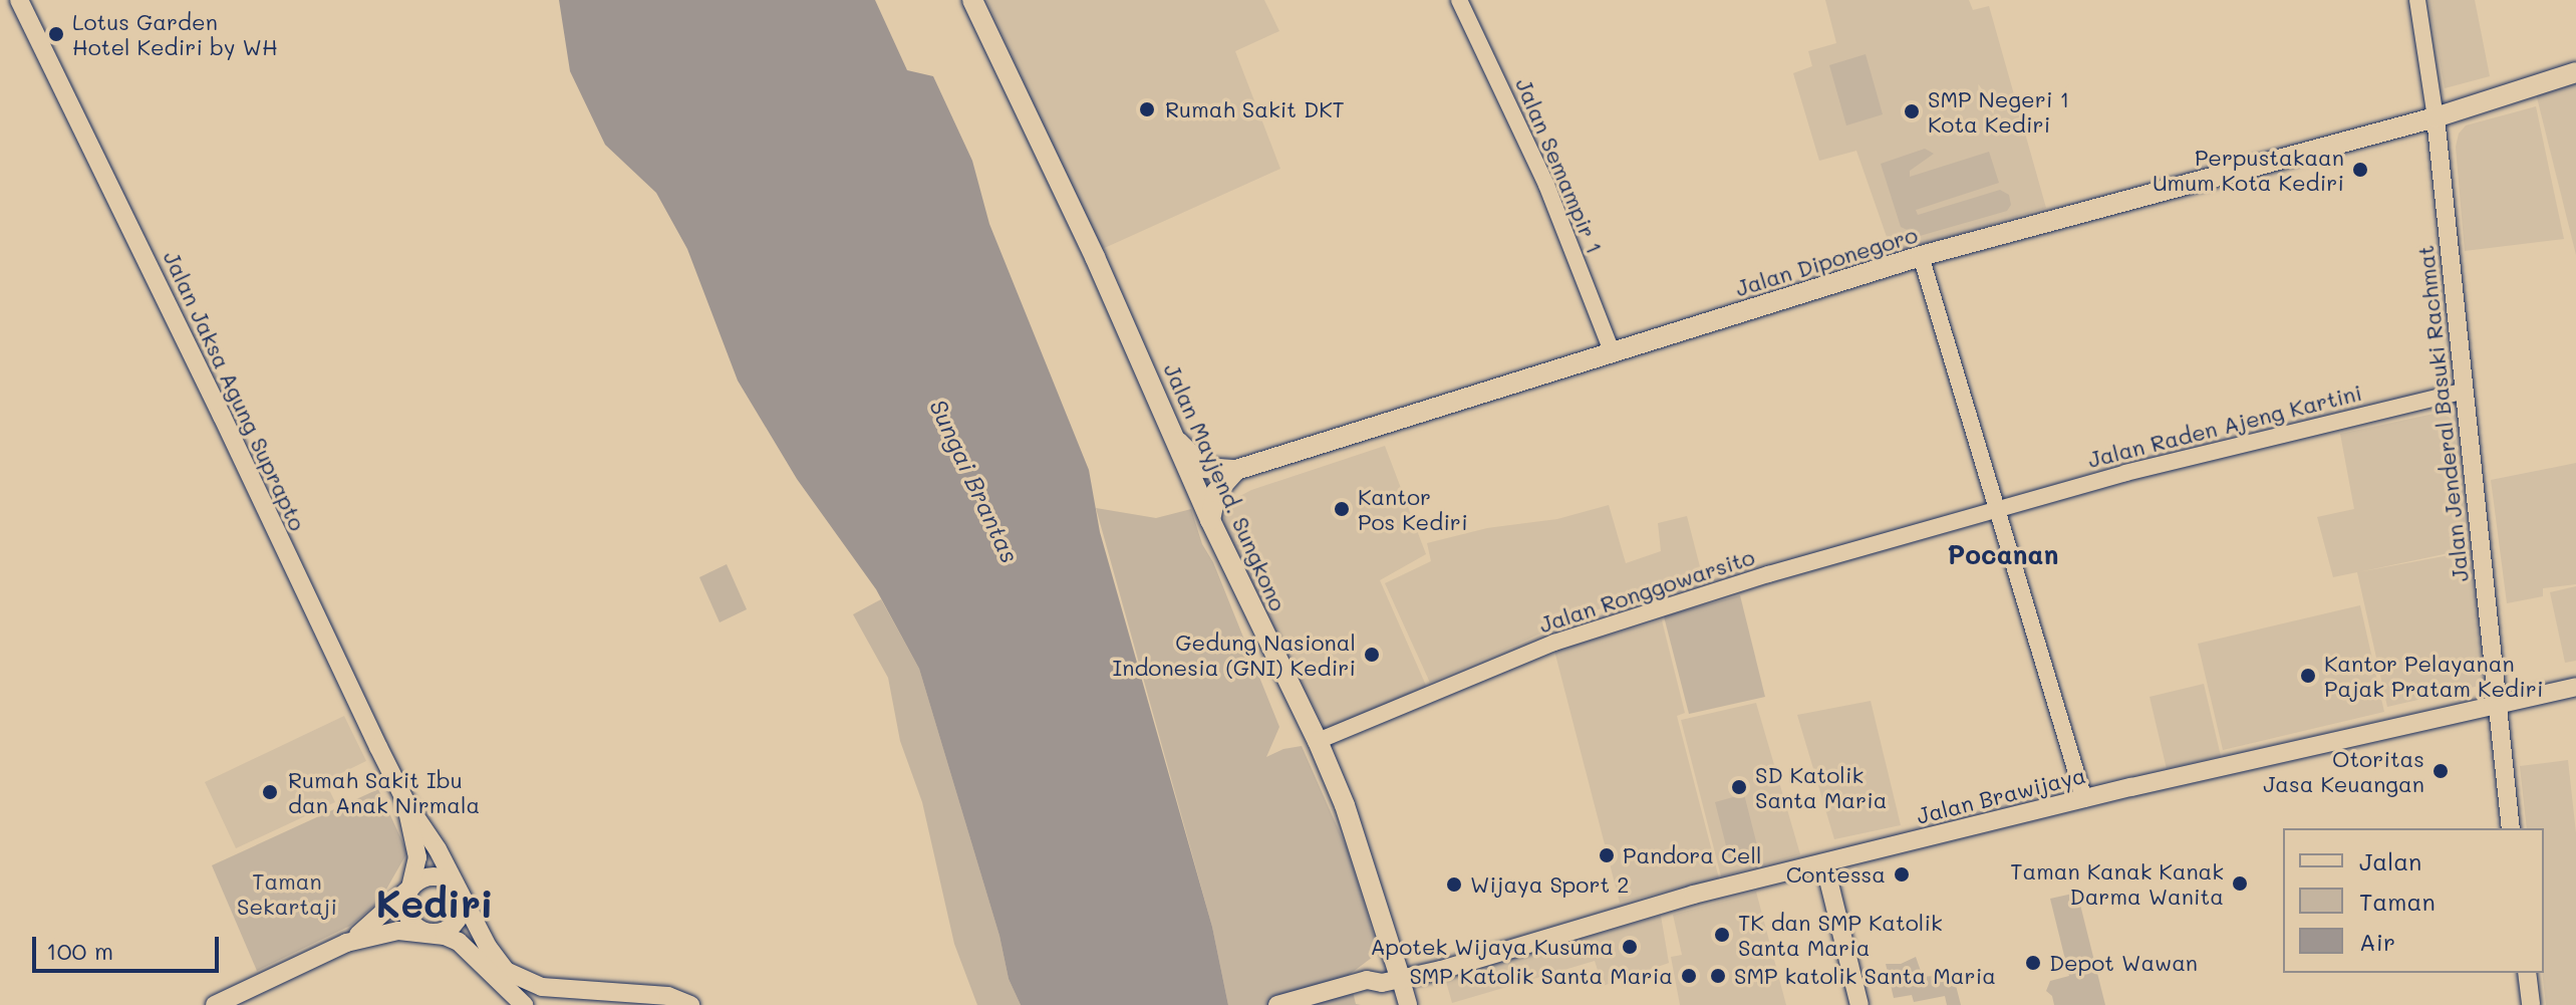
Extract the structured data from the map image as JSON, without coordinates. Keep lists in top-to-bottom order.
{
  "streets": {
    "main road": [
      "Jalan Diponegoro",
      "Jalan Jaksa Agung Suprapto",
      "Jalan Jenderal Basuki Rachmat",
      "Jalan Mayjend. Sungkono",
      "Jalan Brawijaya"
    ],
    "street": ["Jalan Semampir 1", "Jalan Raden Ajeng Kartini", "Jalan Ronggowarsito"]
  },
  "crossings": [
    ["Jalan Semampir 1", "Jalan Diponegoro"],
    ["Jalan Diponegoro", "Jalan Jenderal Basuki Rachmat"],
    ["Jalan Diponegoro", "Jalan Mayjend. Sungkono"],
    ["Jalan Jenderal Basuki Rachmat", "Jalan Raden Ajeng Kartini"],
    ["Jalan Jenderal Basuki Rachmat", "Jalan Brawijaya"],
    ["Jalan Raden Ajeng Kartini", "Jalan Ronggowarsito"],
    ["Jalan Mayjend. Sungkono", "Jalan Ronggowarsito"],
    ["Jalan Mayjend. Sungkono", "Jalan Brawijaya"]
  ],
  "districts": ["Pocanan", "Kediri"],
  "water": ["Sungai Brantas"],
  "parks": ["Taman Sekartaji"],
  "places": [
    "Lotus Garden Hotel Kediri by WH",
    "Rumah Sakit DKT",
    "SMP Negeri 1 Kota Kediri",
    "Perpustakaan Umum Kota Kediri",
    "Kantor Pos Kediri",
    "Gedung Nasional Indonesia (GNI) Kediri",
    "Kantor Pelayanan Pajak Pratam Kediri",
    "Otoritas Jasa Keuangan",
    "SD Katolik Santa Maria",
    "Rumah Sakit Ibu dan Anak Nirmala",
    "Pandora Cell",
    "Contessa",
    "Taman Kanak Kanak Darma Wanita",
    "Wijaya Sport 2",
    "TK dan SMP Katolik Santa Maria",
    "Apotek Wijaya Kusuma",
    "Depot Wawan",
    "SMP Katolik Santa Maria",
    "SMP katolik Santa Maria"
  ],
  "legend": ["Jalan", "Taman", "Air"],
  "scale_bar": "100 m"
}
